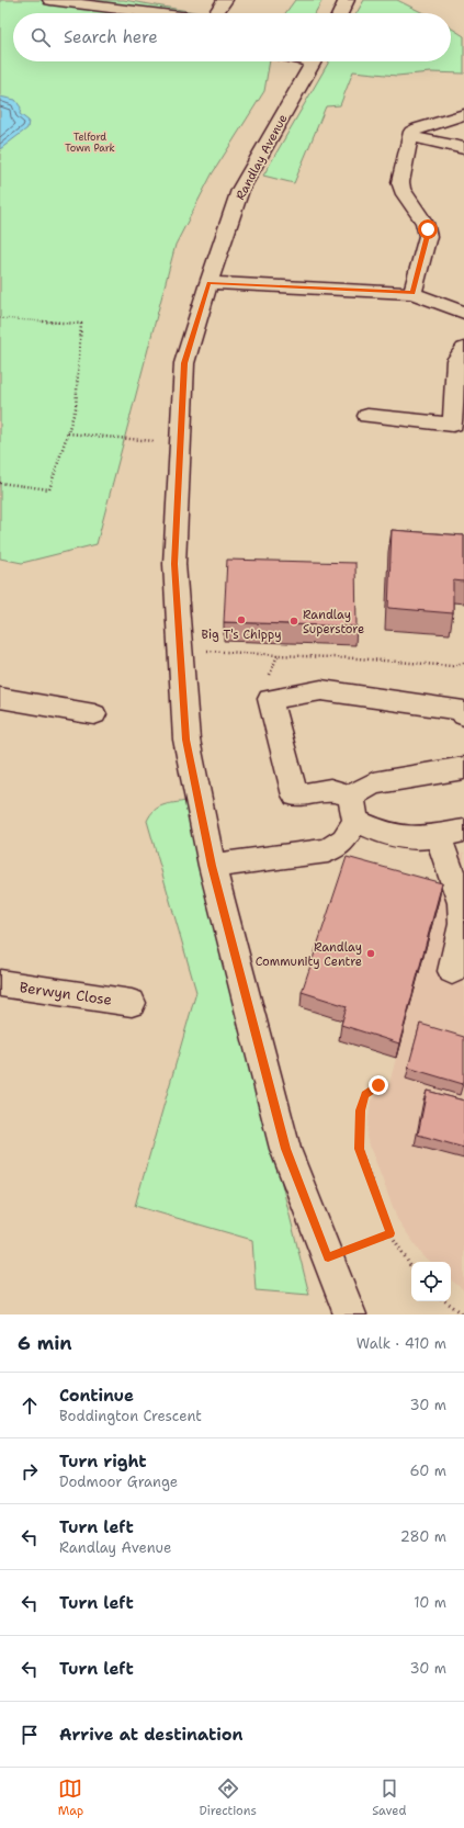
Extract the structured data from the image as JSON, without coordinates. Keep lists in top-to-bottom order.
{
  "streets": {
    "street": ["Randlay Avenue", "Berwyn Close"]
  },
  "parks": ["Telford Town Park"],
  "places": ["Big T's Chippy", "Randlay Superstore", "Randlay Community Centre"],
  "page": {
    "search": "Search here",
    "heading": ["6 min", "Walk · 410 m"],
    "list": [
      ["Continue", "Boddington Crescent", "30 m"],
      ["Turn right", "Dodmoor Grange", "60 m"],
      ["Turn left", "Randlay Avenue", "280 m"],
      ["Turn left", "10 m"],
      ["Turn left", "30 m"],
      "Arrive at destination"
    ],
    "nav": ["Map", "Directions", "Saved"]
  }
}
